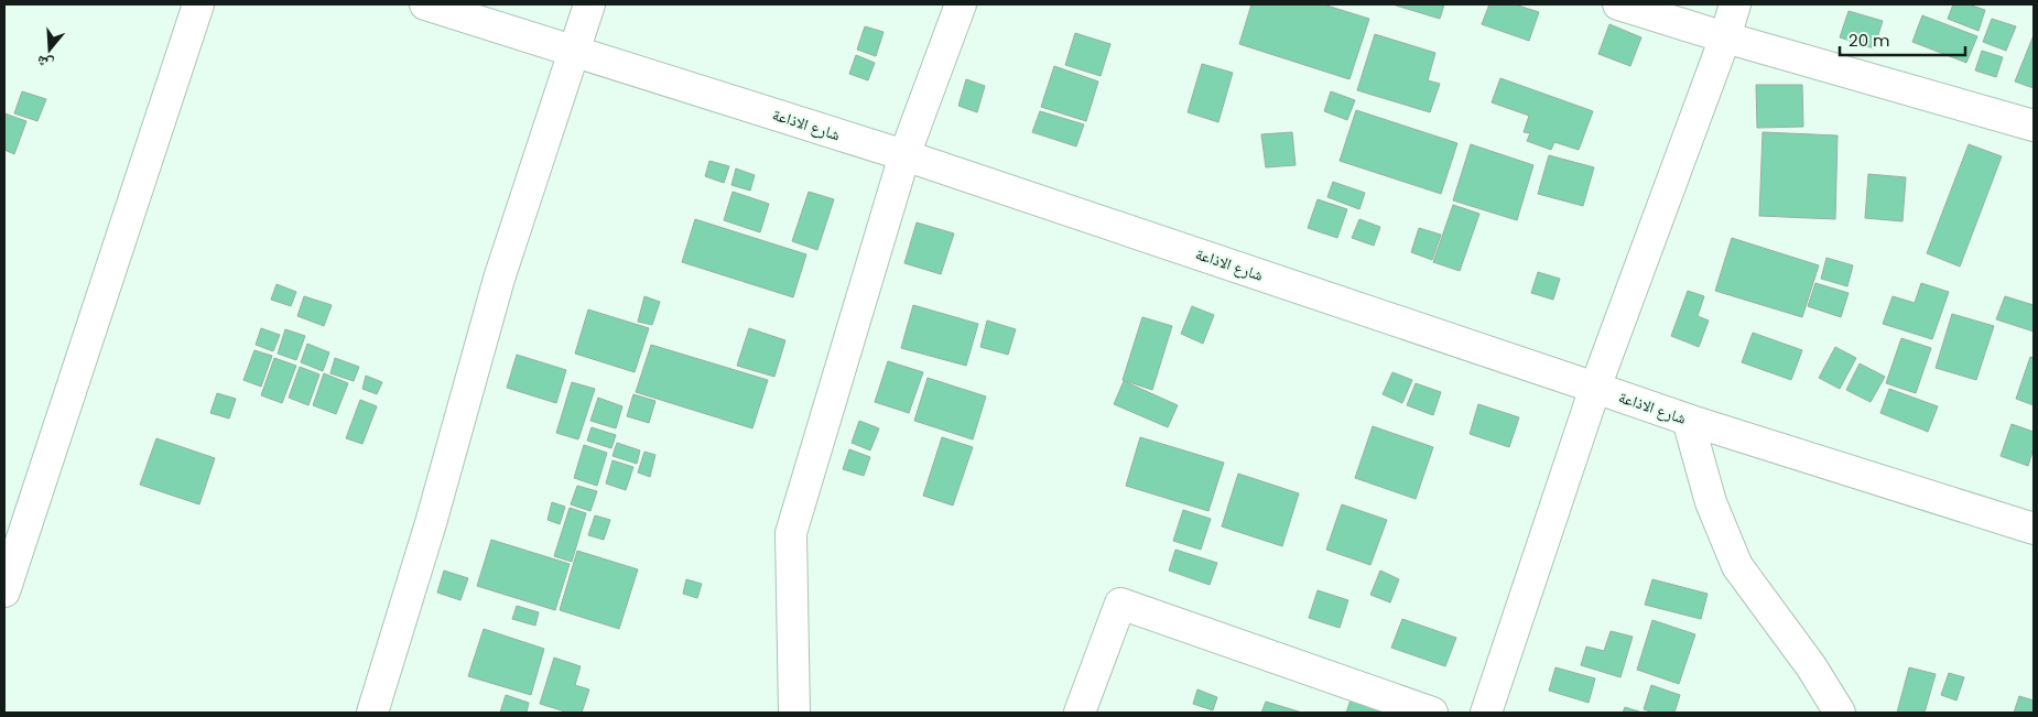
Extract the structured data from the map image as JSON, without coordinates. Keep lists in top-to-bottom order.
{
  "streets": {
    "street": ["شارع الاذاعة"]
  },
  "scale_bar": "20 m",
  "north": "bottom"
}
